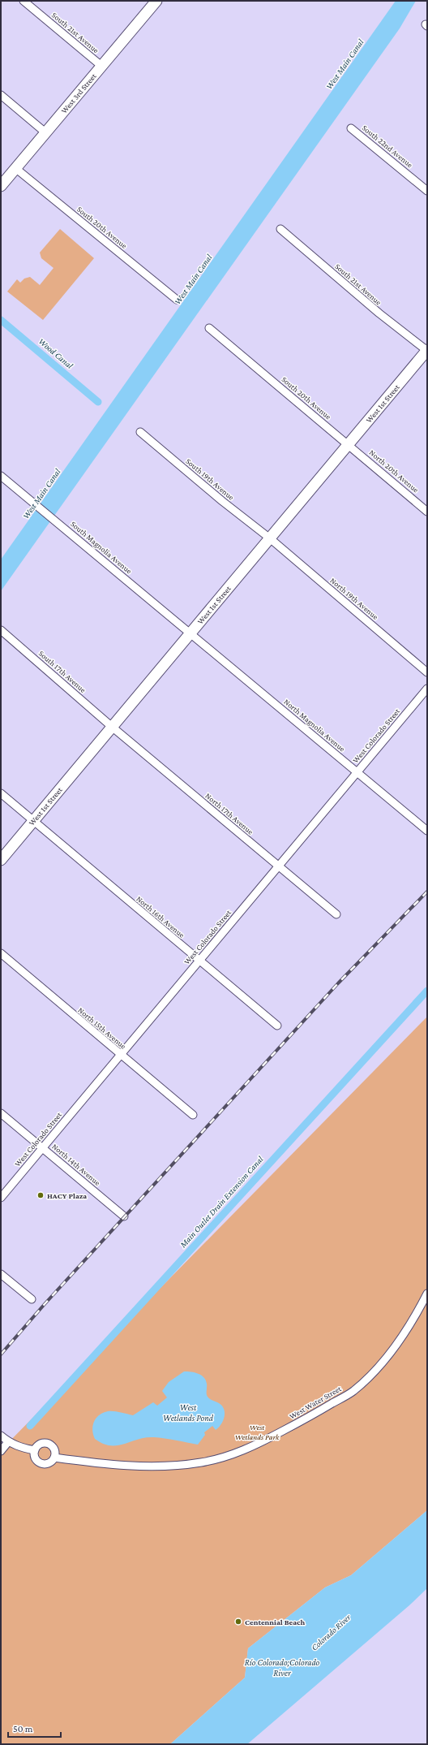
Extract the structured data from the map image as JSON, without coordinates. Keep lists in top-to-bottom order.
{
  "streets": {
    "main road": ["West 3rd Street", "West 1st Street"],
    "street": [
      "South 21st Avenue",
      "South 22nd Avenue",
      "South 20th Avenue",
      "North 20th Avenue",
      "South 19th Avenue",
      "South Magnolia Avenue",
      "North 19th Avenue",
      "South 17th Avenue",
      "North Magnolia Avenue",
      "West Colorado Street",
      "North 17th Avenue",
      "North 16th Avenue",
      "North 15th Avenue",
      "North 14th Avenue",
      "West Water Street"
    ]
  },
  "crossings": [
    ["South 21st Avenue", "West 3rd Street"],
    ["South 21st Avenue", "West 1st Street"],
    ["West 3rd Street", "South 20th Avenue"],
    ["South 20th Avenue", "West 1st Street"],
    ["South 20th Avenue", "North 20th Avenue"],
    ["West 1st Street", "North 20th Avenue"],
    ["West 1st Street", "South 19th Avenue"],
    ["West 1st Street", "South Magnolia Avenue"],
    ["West 1st Street", "North 19th Avenue"],
    ["West 1st Street", "South 17th Avenue"],
    ["West 1st Street", "North Magnolia Avenue"],
    ["West 1st Street", "North 17th Avenue"],
    ["West 1st Street", "North 16th Avenue"],
    ["South 19th Avenue", "North 19th Avenue"],
    ["South Magnolia Avenue", "North Magnolia Avenue"],
    ["South 17th Avenue", "North 17th Avenue"],
    ["North Magnolia Avenue", "West Colorado Street"],
    ["West Colorado Street", "North 17th Avenue"],
    ["West Colorado Street", "North 16th Avenue"],
    ["West Colorado Street", "North 15th Avenue"],
    ["West Colorado Street", "North 14th Avenue"]
  ],
  "water": [
    "West Main Canal",
    "Wood Canal",
    "Main Outlet Drain Extension Canal",
    "West Wetlands Pond",
    "Colorado River",
    "Río Colorado;Colorado River"
  ],
  "parks": ["West Wetlands Park"],
  "places": ["HACY Plaza", "Centennial Beach"],
  "scale_bar": "50 m"
}
